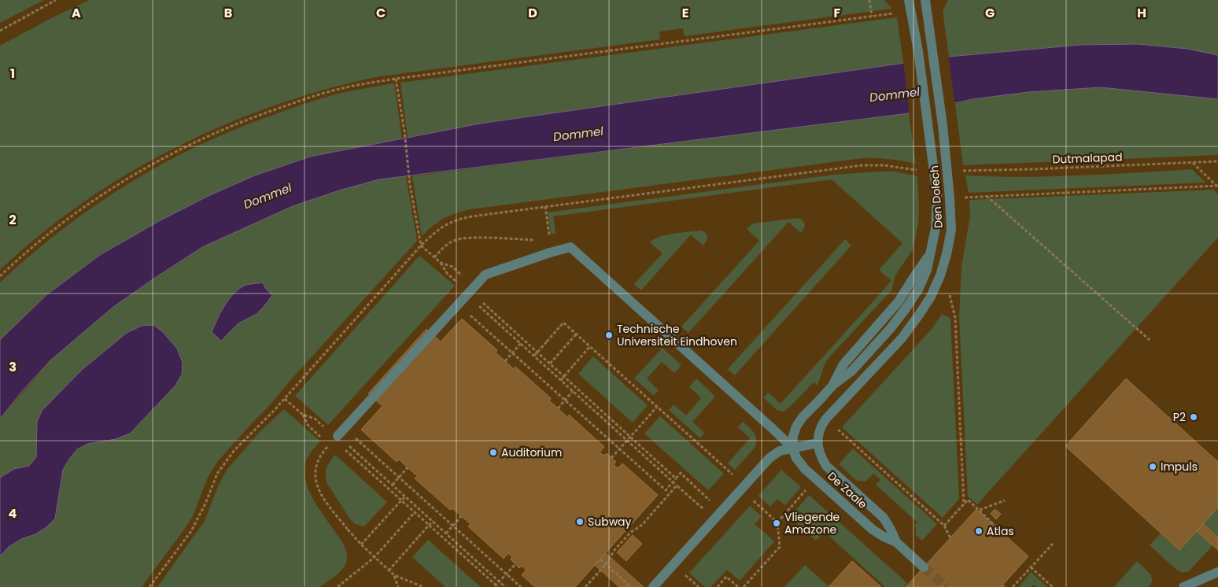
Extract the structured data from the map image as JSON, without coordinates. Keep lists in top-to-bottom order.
{
  "streets": {
    "street": ["Den Dolech", "De Zaale"],
    "path": ["Dutmalapad"]
  },
  "crossings": [
    ["Den Dolech", "De Zaale"]
  ],
  "water": ["Dommel"],
  "places": [
    "Technische Universiteit Eindhoven",
    "P2",
    "Auditorium",
    "Impuls",
    "Subway",
    "Vliegende Amazone",
    "Atlas"
  ],
  "grid": {
    "columns": [
      "A",
      "B",
      "C",
      "D",
      "E",
      "F",
      "G",
      "H"
    ],
    "rows": [
      "1",
      "2",
      "3",
      "4"
    ]
  }
}
